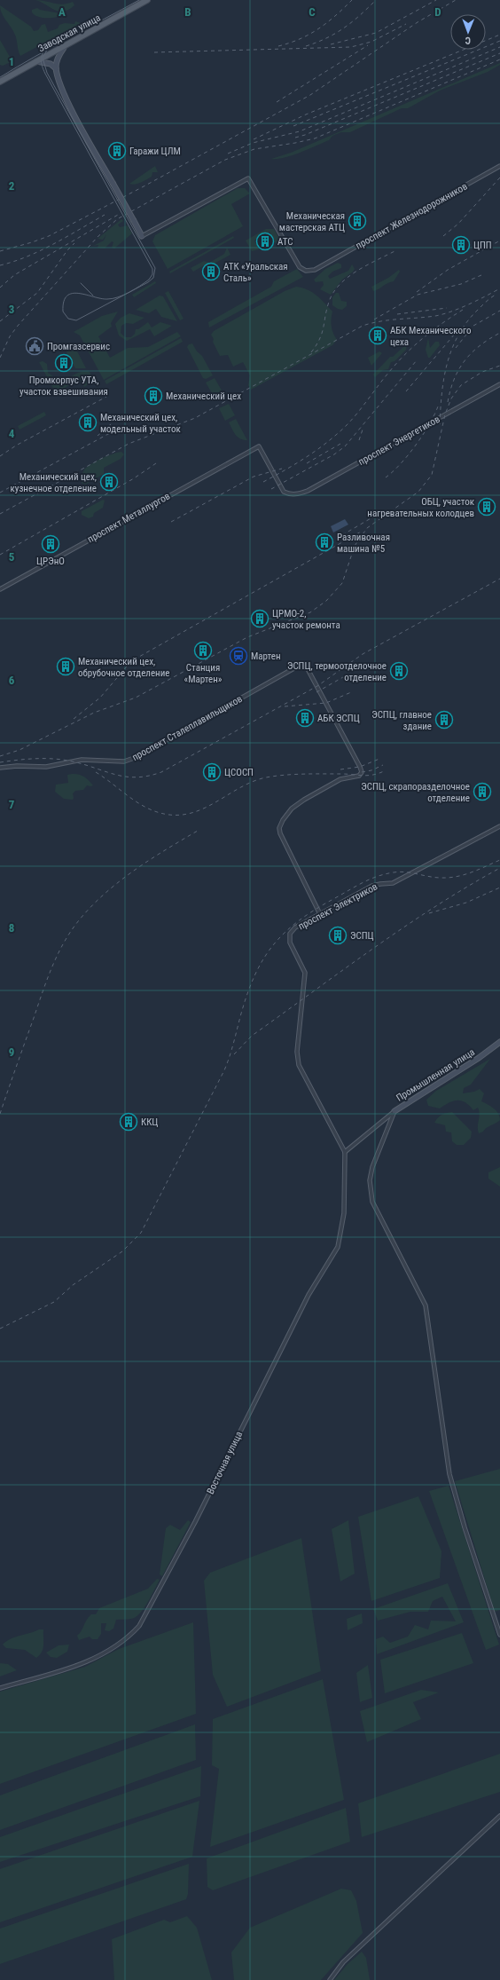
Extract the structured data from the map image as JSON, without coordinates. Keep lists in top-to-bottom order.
{
  "streets": {
    "main road": ["Заводская улица"],
    "street": [
      "проспект Железнодорожников",
      "проспект Энергетиков",
      "проспект Металлургов",
      "проспект Сталеплавильщиков",
      "проспект Электриков",
      "Промышленная улица",
      "Восточная улица"
    ]
  },
  "crossings": [
    ["проспект Энергетиков", "проспект Металлургов"],
    ["проспект Сталеплавильщиков", "проспект Электриков"],
    ["проспект Электриков", "Промышленная улица"],
    ["проспект Электриков", "Восточная улица"],
    ["Промышленная улица", "Восточная улица"]
  ],
  "places": {
    "building": [
      "Гаражи ЦЛМ",
      "Механическая мастерская АТЦ",
      "АТС",
      "ЦПП",
      "АТК «Уральская Сталь»",
      "АБК Механического цеха",
      "Промкорпус УТА, участок взвешивания",
      "Механический цех",
      "Механический цех, модельный участок",
      "Механический цех, кузнечное отделение",
      "ОБЦ, участок нагревательных колодцев",
      "Разливочная машина №5",
      "ЦРЭнО",
      "ЦРМО-2, участок ремонта",
      "Станция «Мартен»",
      "Механический цех, обрубочное отделение",
      "ЭСПЦ, термоотделочное отделение",
      "АБК ЭСПЦ",
      "ЭСПЦ, главное здание",
      "ЦСОСП",
      "ЭСПЦ, скрапоразделочное отделение",
      "ЭСПЦ",
      "ККЦ"
    ],
    "public building": ["Промгазсервис"],
    "station": ["Мартен"]
  },
  "north": "bottom",
  "grid": {
    "columns": [
      "A",
      "B",
      "C",
      "D"
    ],
    "rows": [
      "1",
      "2",
      "3",
      "4",
      "5",
      "6",
      "7",
      "8",
      "9"
    ]
  }
}
